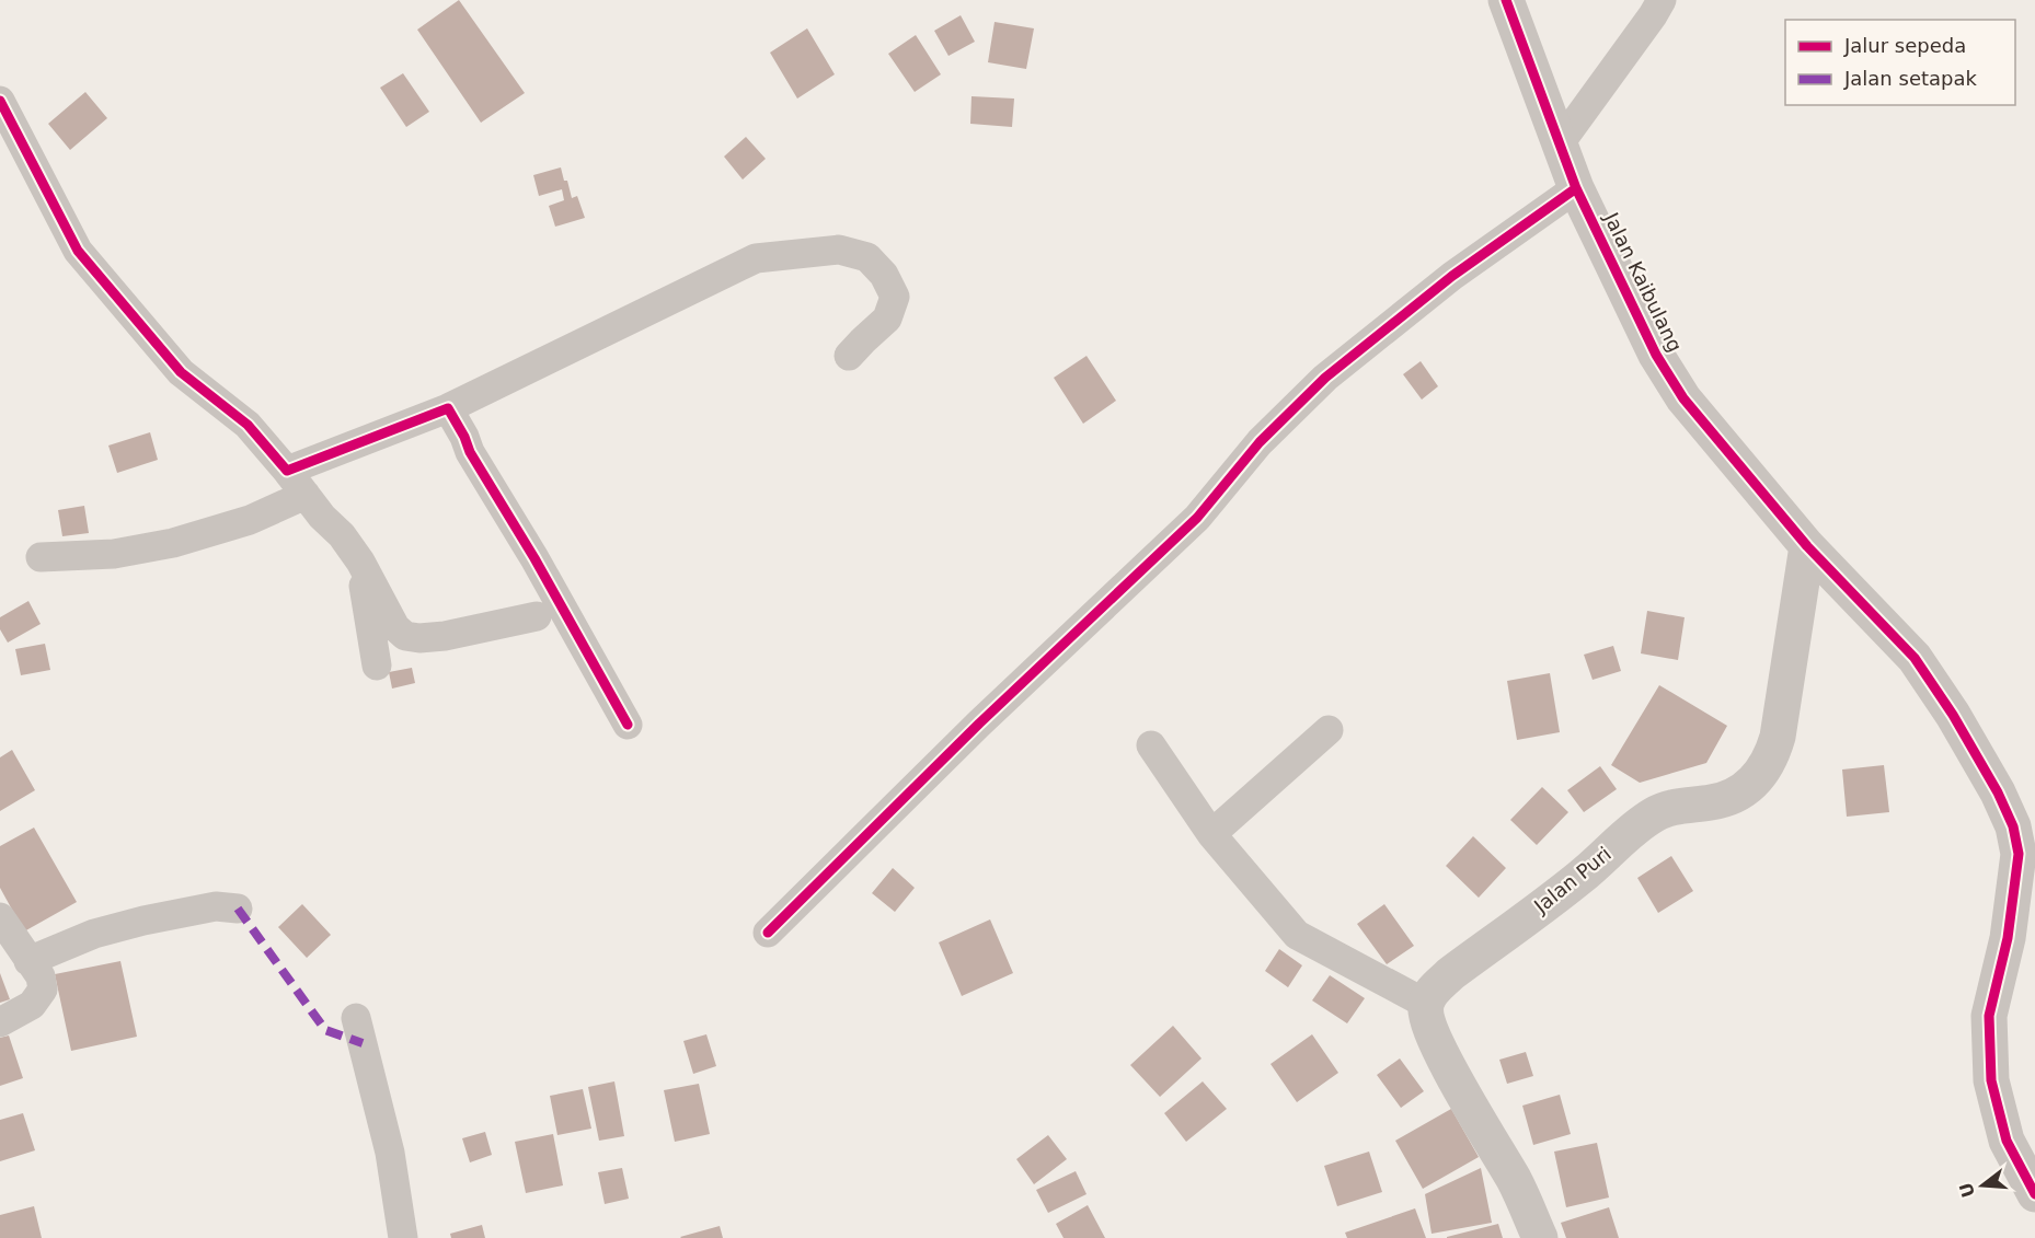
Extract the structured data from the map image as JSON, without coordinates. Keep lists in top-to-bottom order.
{
  "streets": {
    "street": ["Jalan Kaibulang", "Jalan Puri"]
  },
  "crossings": [
    ["Jalan Kaibulang", "Jalan Puri"]
  ],
  "legend": ["Jalur sepeda", "Jalan setapak"],
  "north": "left"
}
